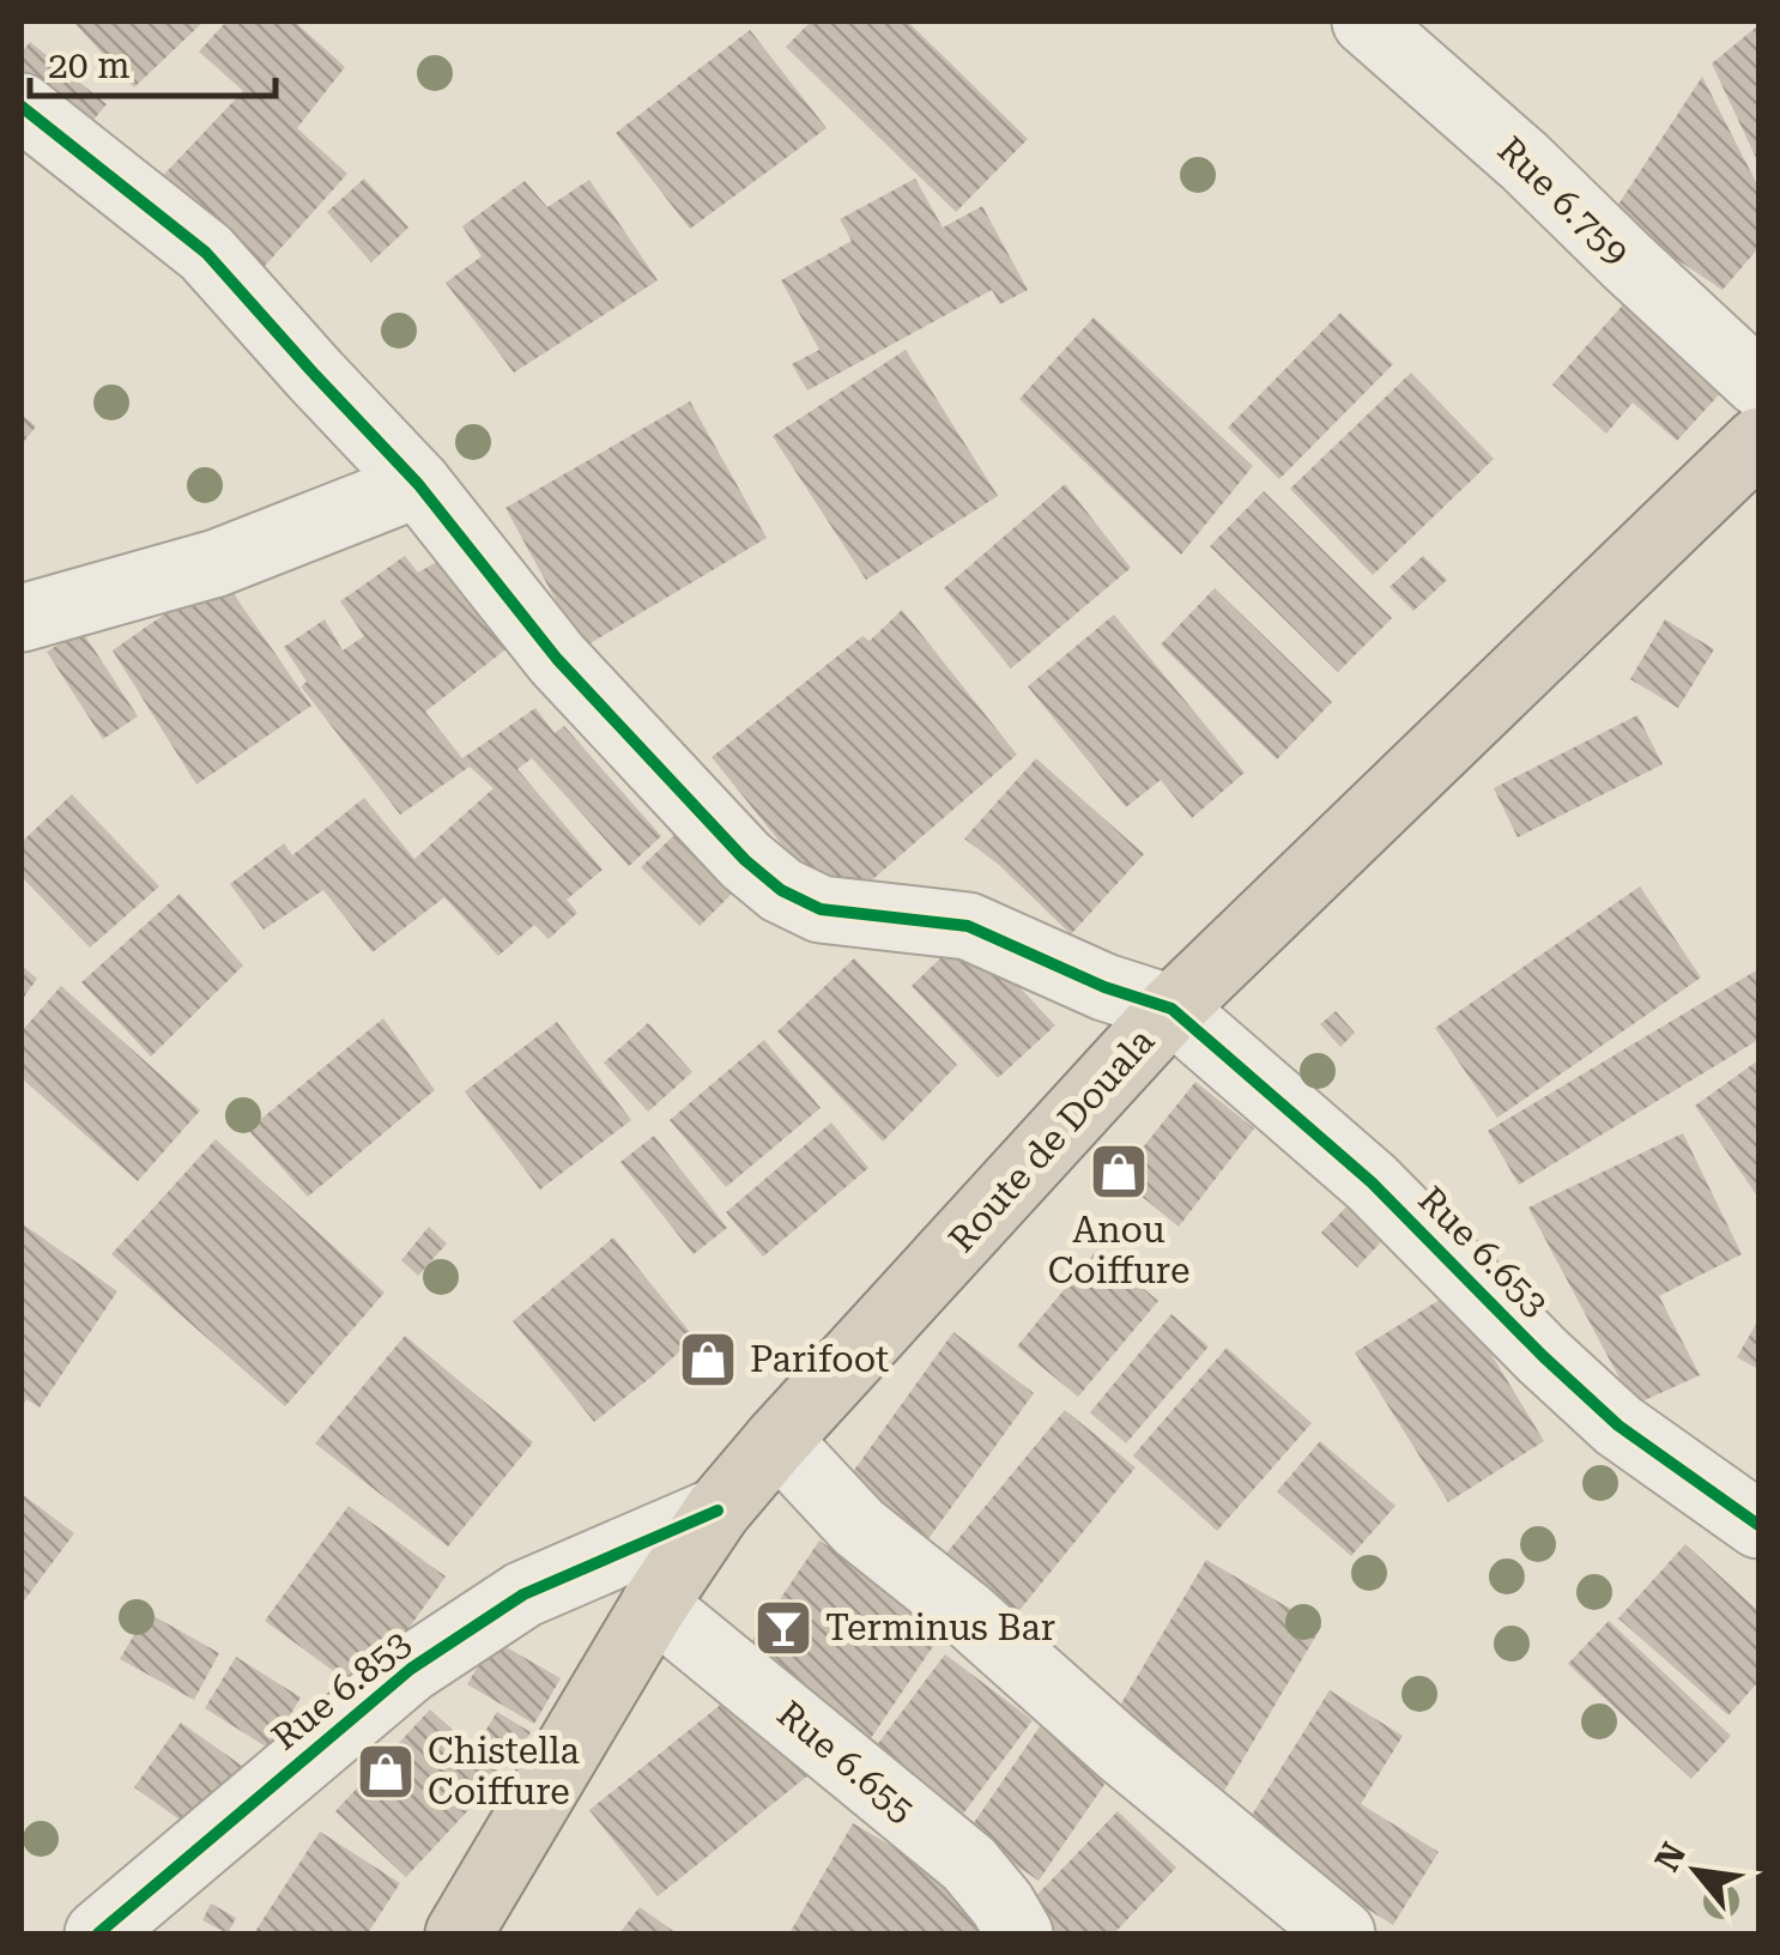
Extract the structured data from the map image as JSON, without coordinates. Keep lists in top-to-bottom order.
{
  "streets": {
    "highway": ["Route de Douala"],
    "street": [
      "Rue 6.759",
      "Rue 6.653",
      "Rue 6.853",
      "Rue 6.655"
    ]
  },
  "crossings": [
    ["Route de Douala", "Rue 6.653"],
    ["Route de Douala", "Rue 6.853"],
    ["Route de Douala", "Rue 6.655"]
  ],
  "places": {
    "shop": ["Anou Coiffure", "Parifoot", "Chistella Coiffure"],
    "bar": ["Terminus Bar"]
  },
  "scale_bar": "20 m",
  "north": "top left"
}
